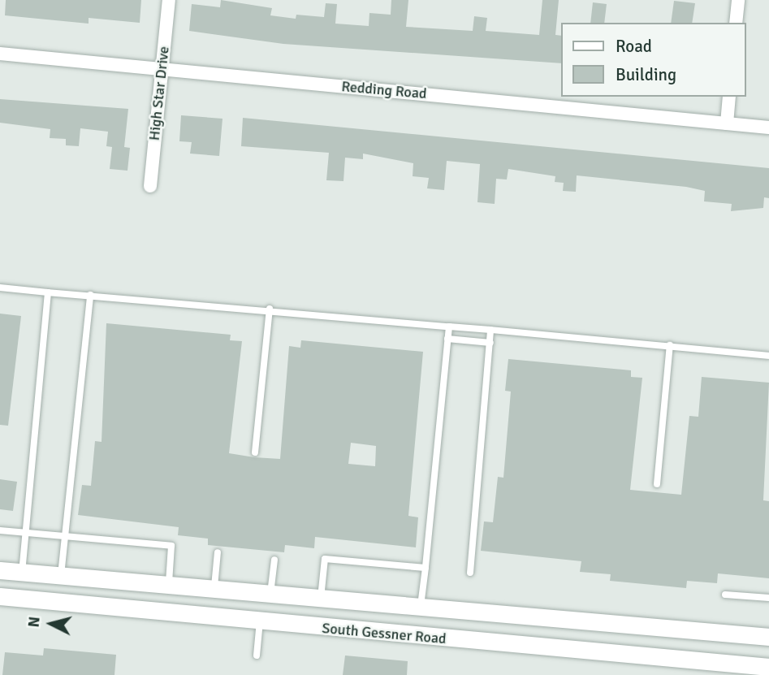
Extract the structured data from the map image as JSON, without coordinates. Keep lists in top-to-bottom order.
{
  "streets": {
    "main road": ["South Gessner Road"],
    "street": ["Redding Road", "High Star Drive"]
  },
  "crossings": [
    ["Redding Road", "High Star Drive"]
  ],
  "legend": ["Road", "Building"],
  "north": "left"
}
